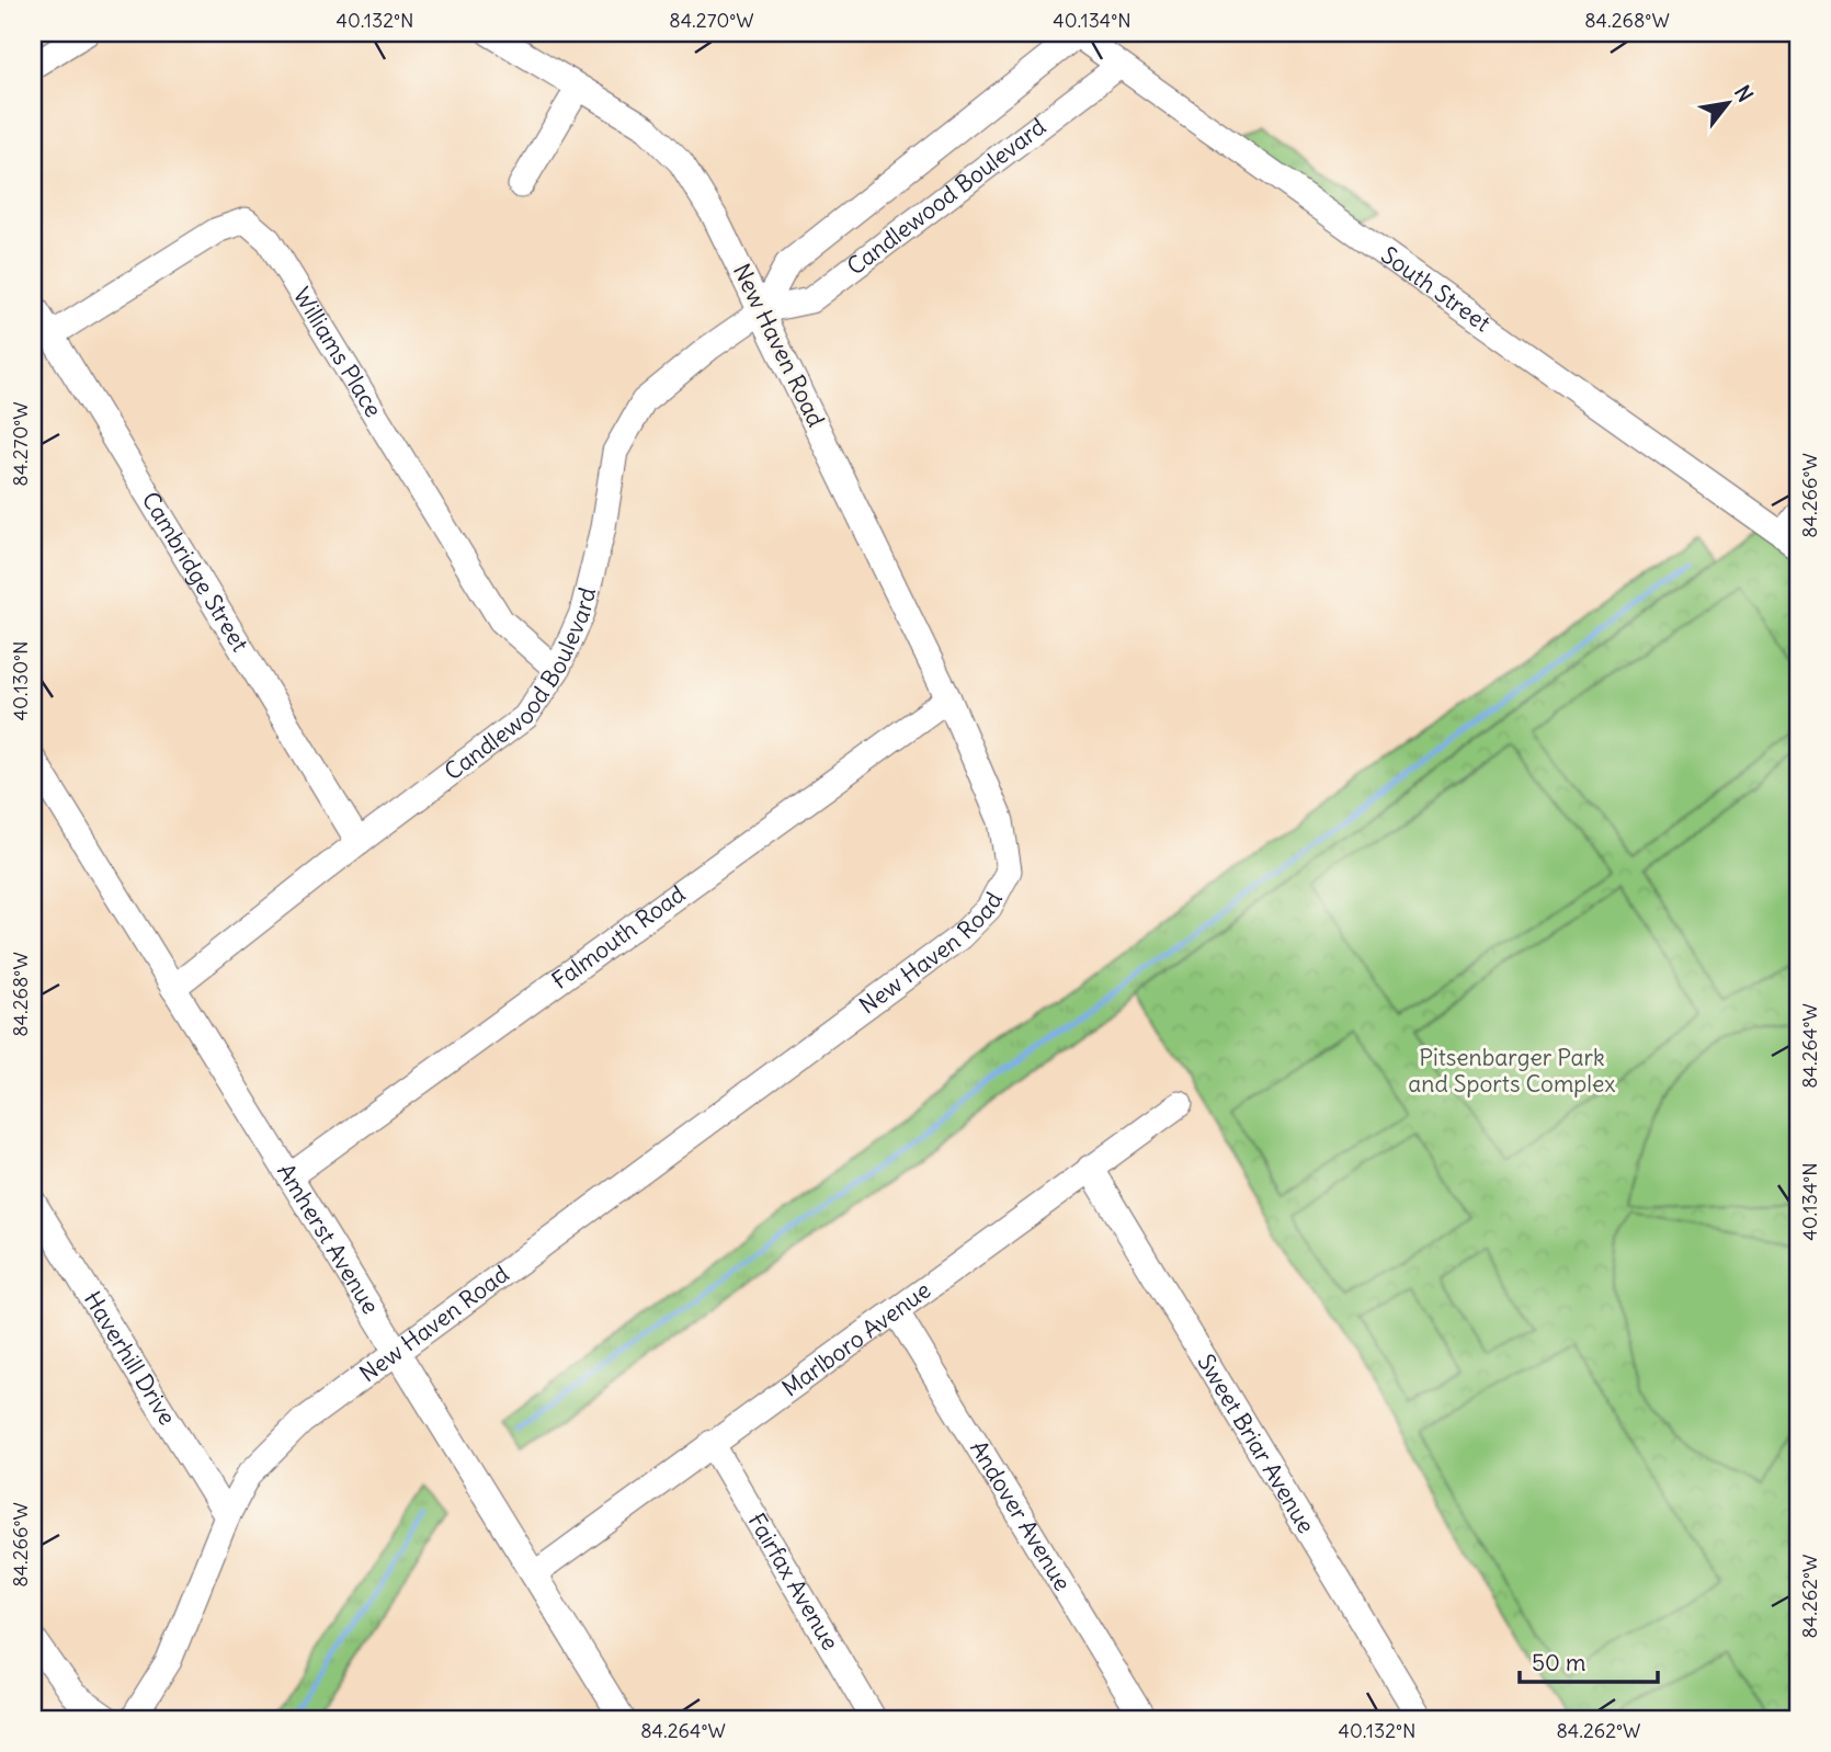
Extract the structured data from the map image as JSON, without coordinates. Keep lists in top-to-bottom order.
{
  "streets": {
    "street": [
      "Candlewood Boulevard",
      "South Street",
      "New Haven Road",
      "Williams Place",
      "Cambridge Street",
      "Falmouth Road",
      "Amherst Avenue",
      "Marlboro Avenue",
      "Haverhill Drive",
      "Sweet Briar Avenue",
      "Andover Avenue",
      "Fairfax Avenue"
    ]
  },
  "crossings": [
    ["Candlewood Boulevard", "South Street"],
    ["Candlewood Boulevard", "New Haven Road"],
    ["Candlewood Boulevard", "Williams Place"],
    ["Candlewood Boulevard", "Cambridge Street"],
    ["Candlewood Boulevard", "Amherst Avenue"],
    ["New Haven Road", "Falmouth Road"],
    ["New Haven Road", "Amherst Avenue"],
    ["New Haven Road", "Haverhill Drive"],
    ["Williams Place", "Cambridge Street"],
    ["Falmouth Road", "Amherst Avenue"],
    ["Amherst Avenue", "Marlboro Avenue"],
    ["Marlboro Avenue", "Sweet Briar Avenue"],
    ["Marlboro Avenue", "Andover Avenue"],
    ["Marlboro Avenue", "Fairfax Avenue"]
  ],
  "parks": ["Pitsenbarger Park and Sports Complex"],
  "scale_bar": "50 m",
  "north": "top right",
  "coordinates": [
    "40.132°N",
    "84.270°W",
    "40.134°N",
    "84.268°W",
    "84.266°W",
    "40.130°N",
    "84.264°W",
    "84.262°W"
  ]
}
